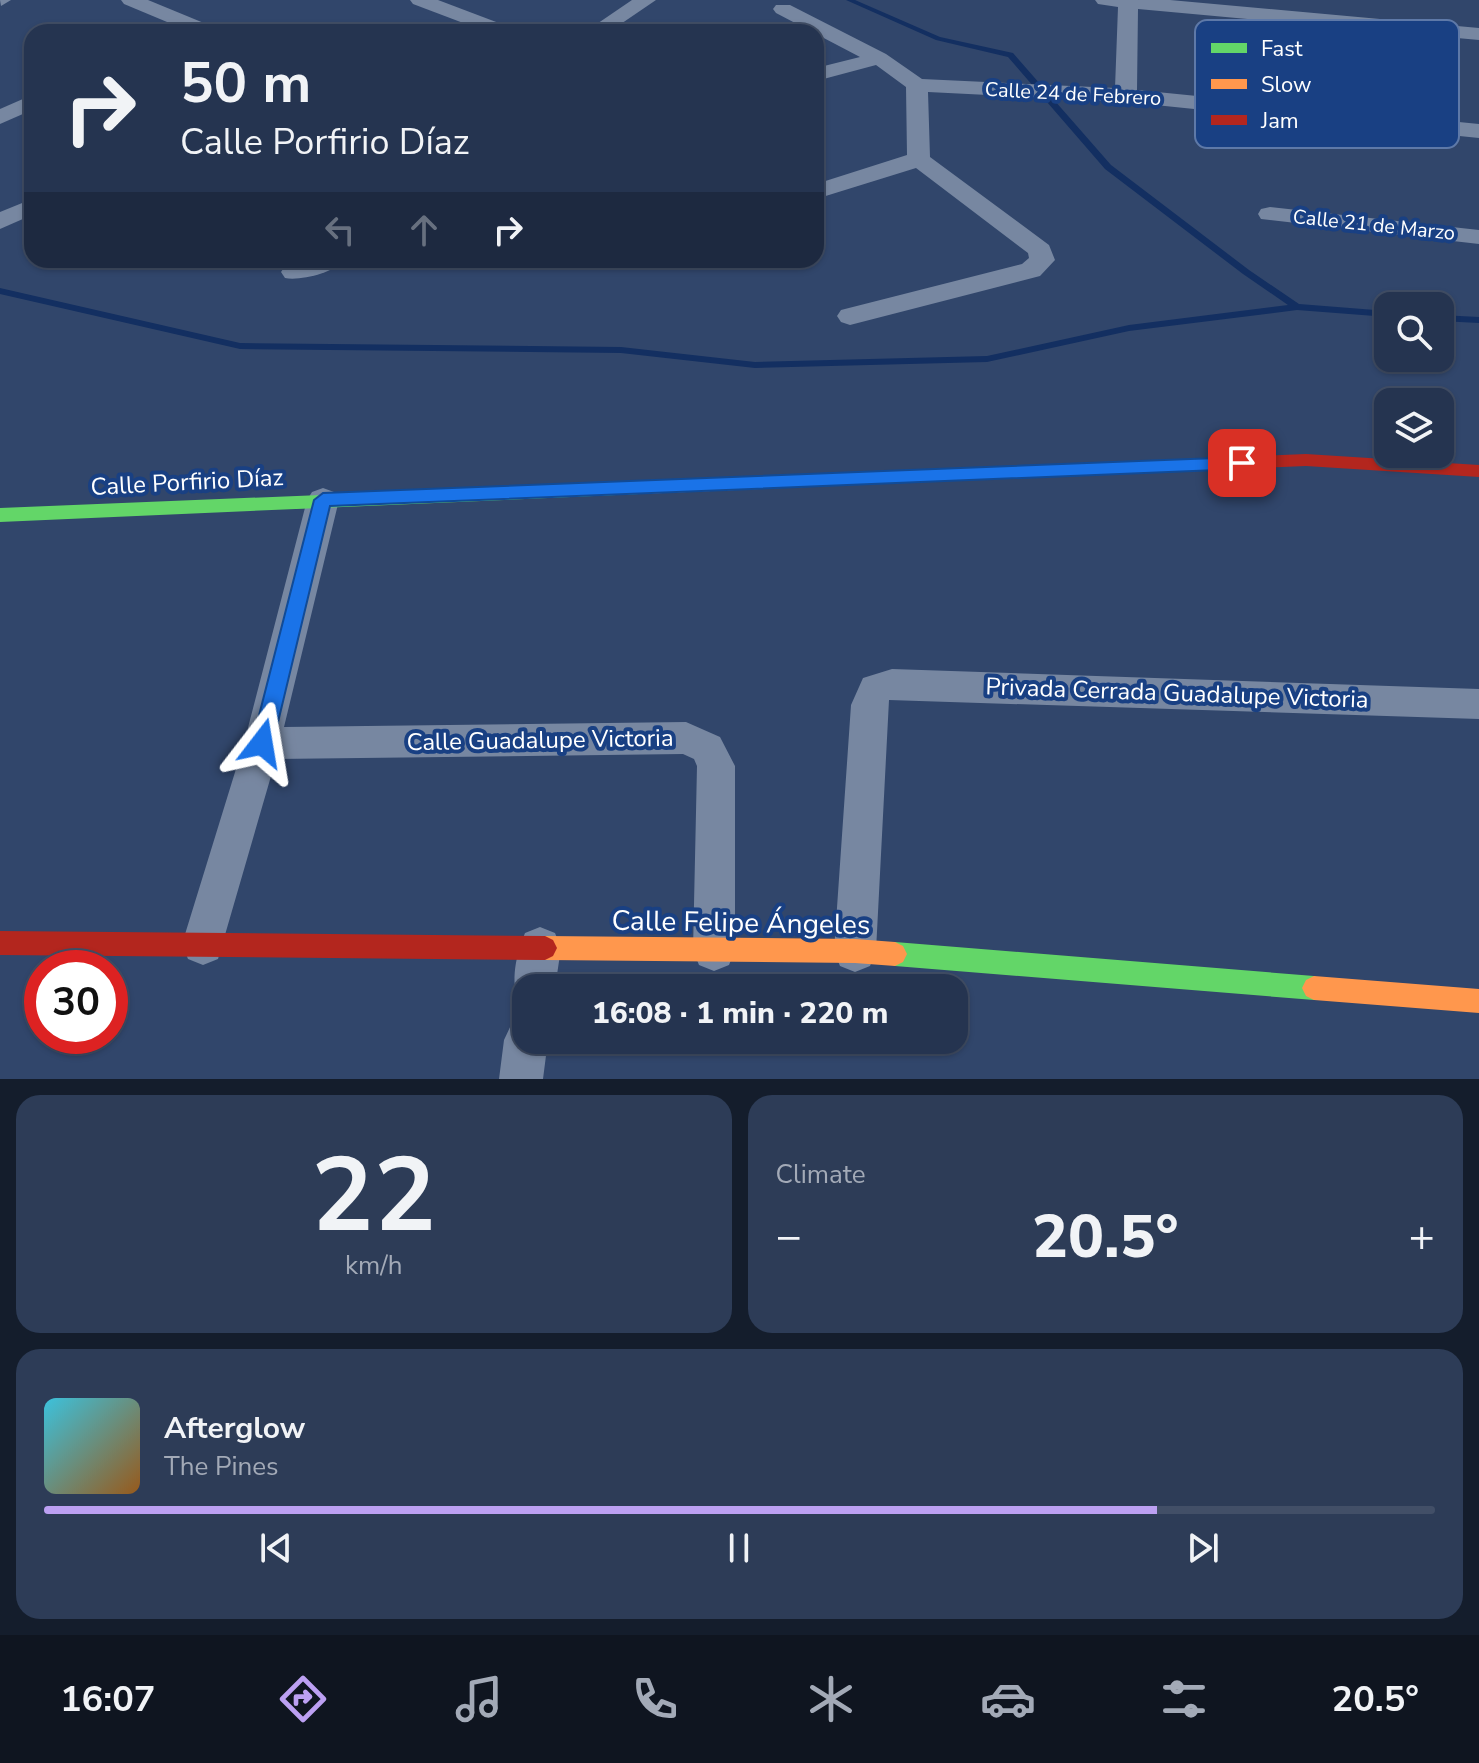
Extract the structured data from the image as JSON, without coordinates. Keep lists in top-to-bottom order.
{
  "streets": {
    "street": [
      "Calle 24 de Febrero",
      "Calle 21 de Marzo",
      "Calle Porfirio Díaz",
      "Privada Cerrada Guadalupe Victoria",
      "Calle Guadalupe Victoria",
      "Calle Felipe Ángeles"
    ]
  },
  "crossings": [
    ["Privada Cerrada Guadalupe Victoria", "Calle Felipe Ángeles"],
    ["Calle Guadalupe Victoria", "Calle Felipe Ángeles"]
  ],
  "legend": ["Fast", "Slow", "Jam"],
  "page": {
    "turn": ["50 m", "Calle Porfirio Díaz"],
    "limit": "30",
    "trip": "16:08 · 1 min · 220 m",
    "tile": [
      ["22", "km/h"],
      "Climate"
    ],
    "heat": ["−", "20.5°", "+"],
    "song": ["Afterglow", "The Pines"],
    "tabs": ["16:07", "20.5°"]
  }
}
